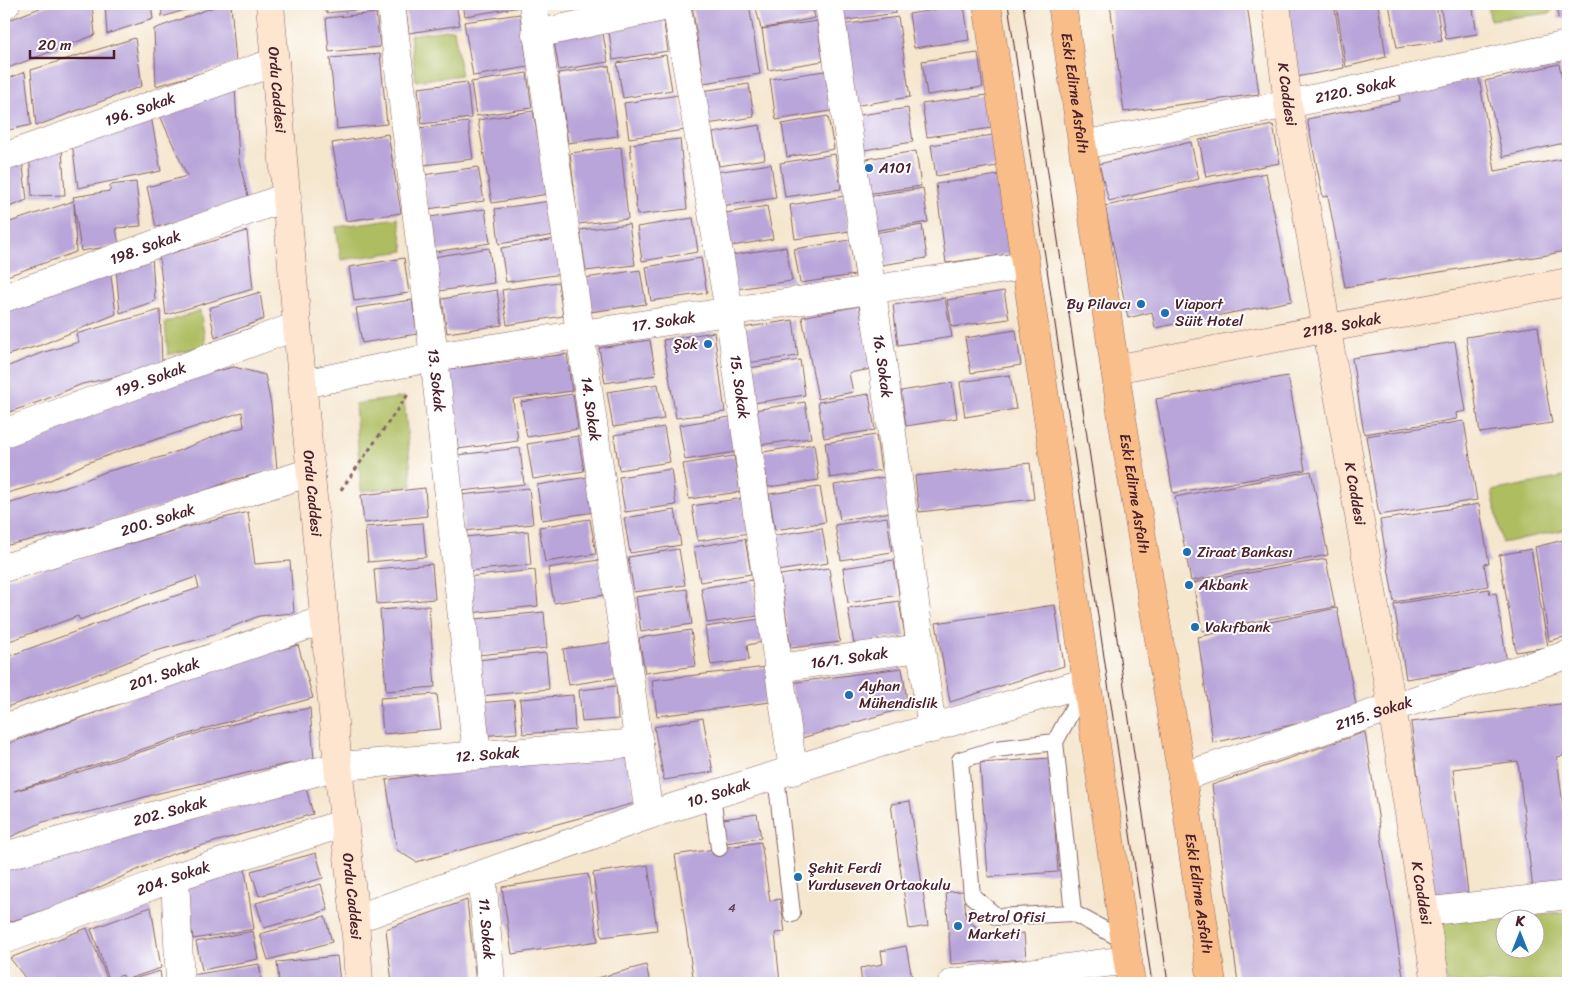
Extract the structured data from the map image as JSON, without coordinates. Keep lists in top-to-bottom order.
{
  "streets": {
    "main road": ["Eski Edirne Asfaltı"],
    "street": [
      "Ordu Caddesi",
      "2120. Sokak",
      "K Caddesi",
      "196. Sokak",
      "198. Sokak",
      "17. Sokak",
      "2118. Sokak",
      "16. Sokak",
      "199. Sokak",
      "13. Sokak",
      "15. Sokak",
      "14. Sokak",
      "200. Sokak",
      "16/1. Sokak",
      "201. Sokak",
      "2115. Sokak",
      "12. Sokak",
      "10. Sokak",
      "202. Sokak",
      "204. Sokak",
      "11. Sokak"
    ]
  },
  "crossings": [
    ["Ordu Caddesi", "196. Sokak"],
    ["Ordu Caddesi", "198. Sokak"],
    ["Ordu Caddesi", "17. Sokak"],
    ["Ordu Caddesi", "199. Sokak"],
    ["Ordu Caddesi", "200. Sokak"],
    ["Ordu Caddesi", "201. Sokak"],
    ["Ordu Caddesi", "12. Sokak"],
    ["Ordu Caddesi", "10. Sokak"],
    ["Ordu Caddesi", "202. Sokak"],
    ["Ordu Caddesi", "204. Sokak"],
    ["2120. Sokak", "Eski Edirne Asfaltı"],
    ["2120. Sokak", "K Caddesi"],
    ["Eski Edirne Asfaltı", "2118. Sokak"],
    ["Eski Edirne Asfaltı", "2115. Sokak"],
    ["K Caddesi", "2118. Sokak"],
    ["K Caddesi", "2115. Sokak"],
    ["17. Sokak", "16. Sokak"],
    ["17. Sokak", "13. Sokak"],
    ["17. Sokak", "15. Sokak"],
    ["17. Sokak", "14. Sokak"],
    ["16. Sokak", "16/1. Sokak"],
    ["16. Sokak", "10. Sokak"],
    ["13. Sokak", "12. Sokak"],
    ["15. Sokak", "16/1. Sokak"],
    ["15. Sokak", "10. Sokak"],
    ["14. Sokak", "12. Sokak"],
    ["14. Sokak", "10. Sokak"],
    ["12. Sokak", "202. Sokak"],
    ["10. Sokak", "11. Sokak"]
  ],
  "places": [
    "A101",
    "By Pilavcı",
    "Viaport Süit Hotel",
    "Şok",
    "Ziraat Bankası",
    "Akbank",
    "Vakıfbank",
    "Ayhan Mühendislik",
    "Şehit Ferdi Yurduseven Ortaokulu",
    "Petrol Ofisi Marketi"
  ],
  "house_numbers": ["4"],
  "scale_bar": "20 m",
  "north": "top"
}
